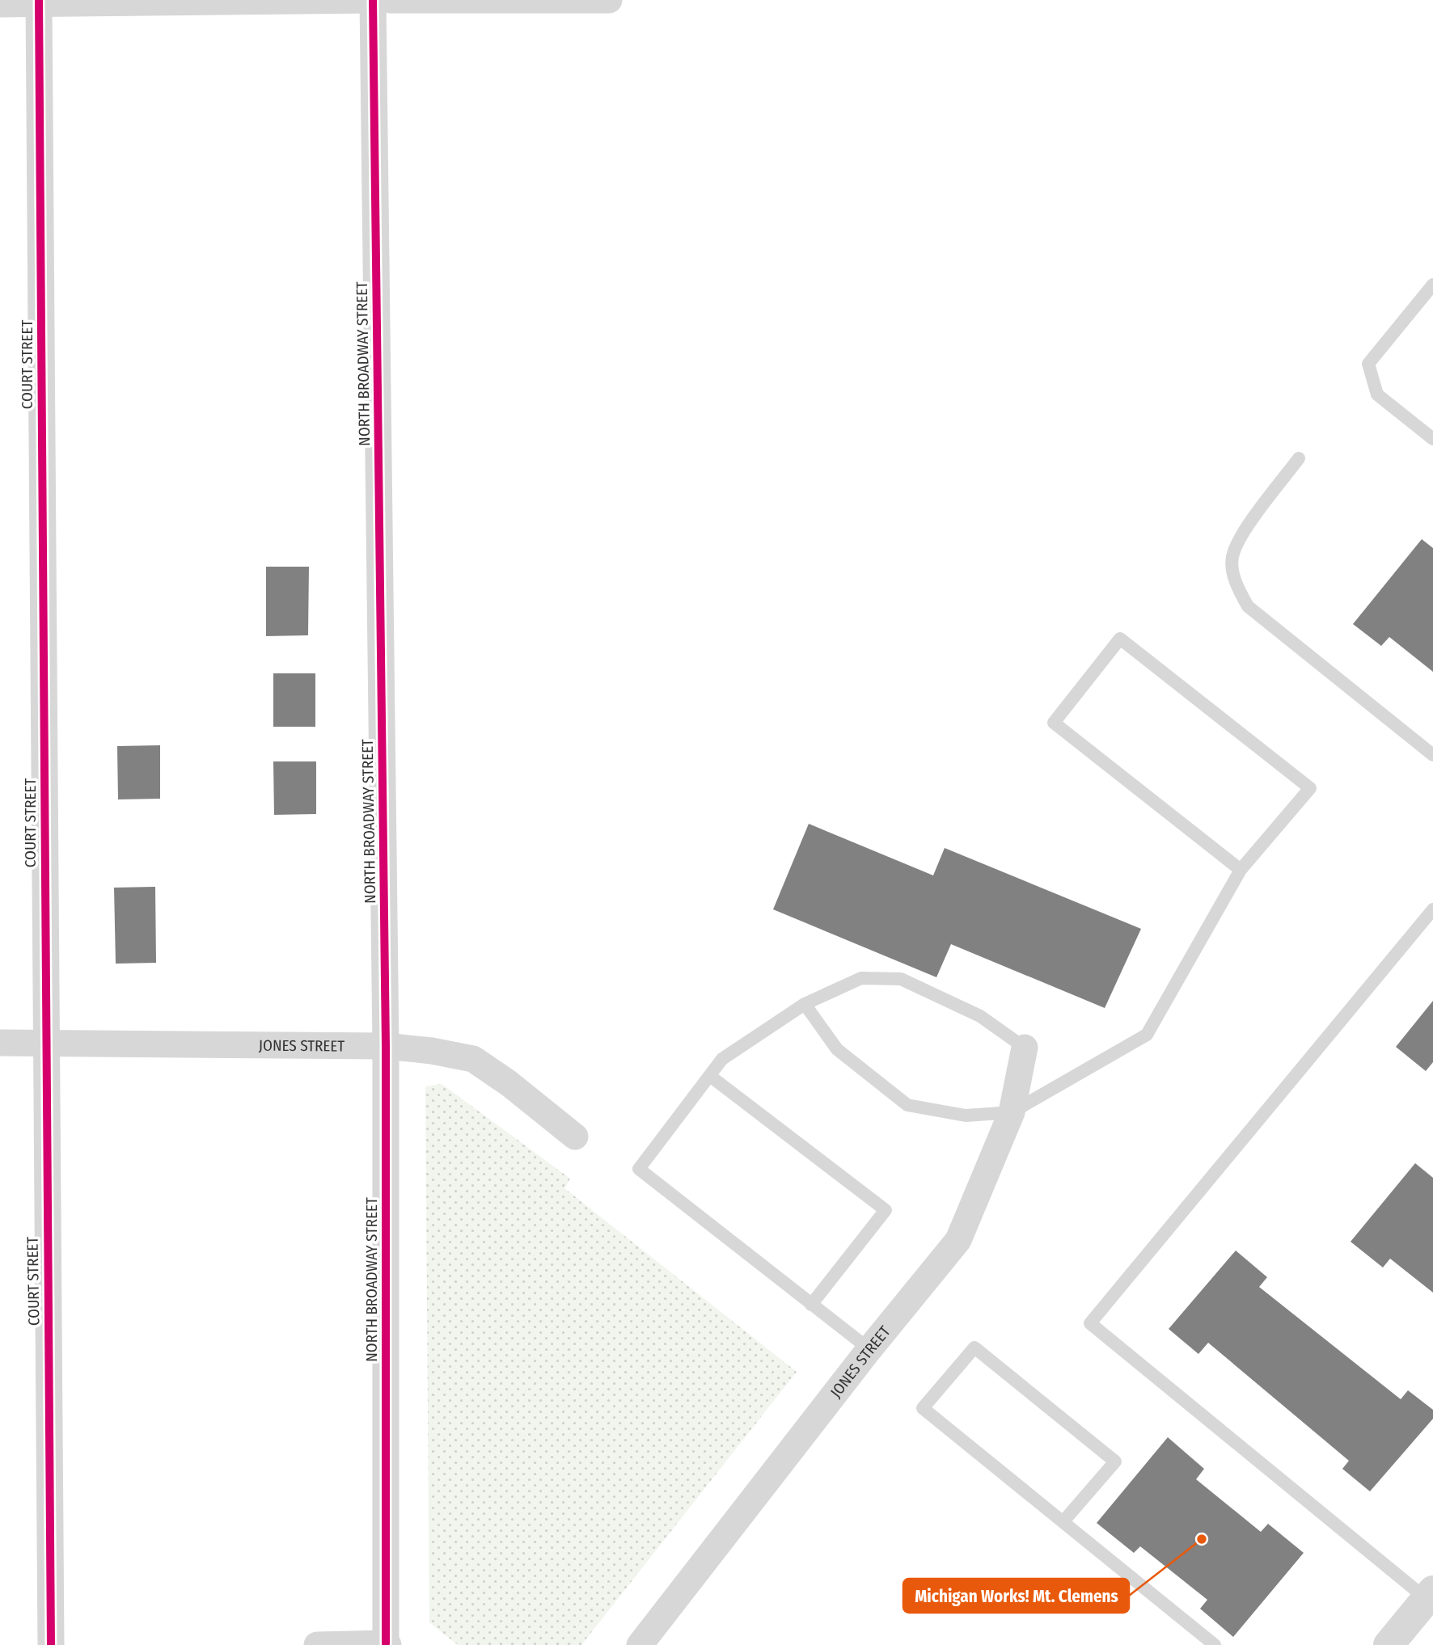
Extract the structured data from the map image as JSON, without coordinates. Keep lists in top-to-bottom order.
{
  "streets": {
    "street": ["NORTH BROADWAY STREET", "COURT STREET", "JONES STREET"]
  },
  "crossings": [
    ["NORTH BROADWAY STREET", "JONES STREET"],
    ["COURT STREET", "JONES STREET"]
  ],
  "places": ["Michigan Works! Mt. Clemens"]
}
